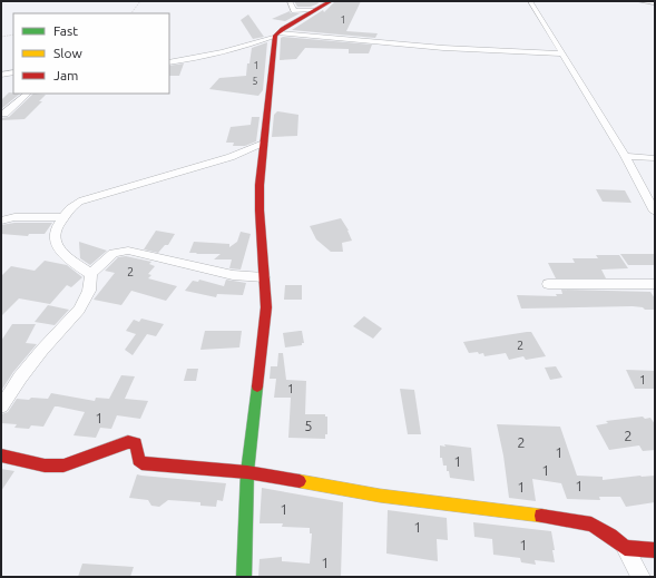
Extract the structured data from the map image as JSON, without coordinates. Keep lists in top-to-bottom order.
{
  "house_numbers": [
    "1",
    "1",
    "5",
    "2",
    "2",
    "1",
    "1",
    "1",
    "5",
    "2",
    "2",
    "1",
    "1",
    "1",
    "1",
    "1",
    "1",
    "1",
    "1",
    "1"
  ],
  "legend": ["Fast", "Slow", "Jam"]
}
